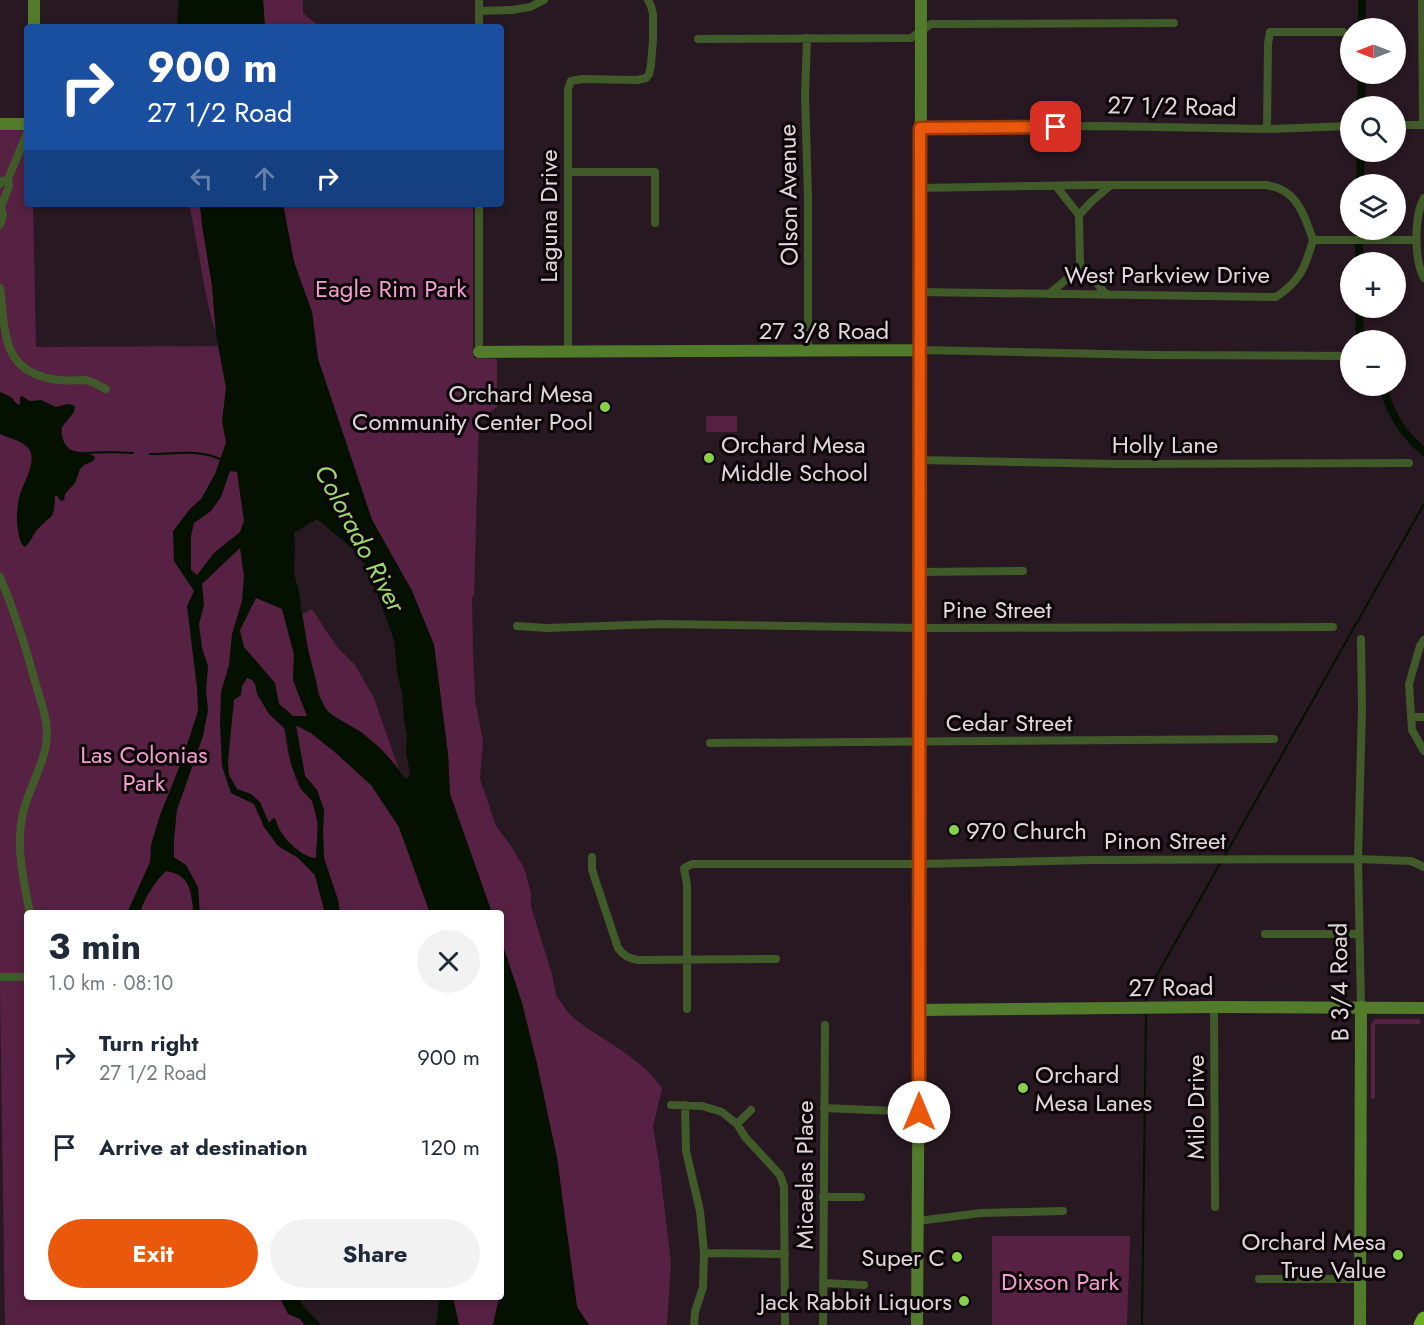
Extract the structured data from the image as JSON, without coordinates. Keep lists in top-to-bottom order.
{
  "streets": {
    "main road": ["27 3/8 Road", "B 3/4 Road", "27 Road"],
    "street": [
      "27 1/2 Road",
      "Olson Avenue",
      "Laguna Drive",
      "West Parkview Drive",
      "Holly Lane",
      "Pine Street",
      "Cedar Street",
      "Pinon Street",
      "Milo Drive",
      "Micaelas Place"
    ]
  },
  "crossings": [
    ["Olson Avenue", "27 3/8 Road"],
    ["Laguna Drive", "27 3/8 Road"],
    ["Pinon Street", "B 3/4 Road"],
    ["B 3/4 Road", "27 Road"],
    ["27 Road", "Milo Drive"]
  ],
  "water": ["Colorado River"],
  "parks": ["Eagle Rim Park", "Las Colonias Park", "Dixson Park"],
  "places": [
    "Orchard Mesa Community Center Pool",
    "Orchard Mesa Middle School",
    "970 Church",
    "Orchard Mesa Lanes",
    "Orchard Mesa True Value",
    "Super C",
    "Jack Rabbit Liquors"
  ],
  "north": "left",
  "page": {
    "map_buttons": ["+", "−"],
    "turn": ["900 m", "27 1/2 Road"],
    "heading": ["3 min", "1.0 km · 08:10"],
    "list": [
      {
        "name": "Turn right",
        "note": "27 1/2 Road",
        "value": "900 m"
      },
      {
        "name": "Arrive at destination",
        "value": "120 m"
      }
    ],
    "buttons": ["Exit", "Share"]
  }
}
